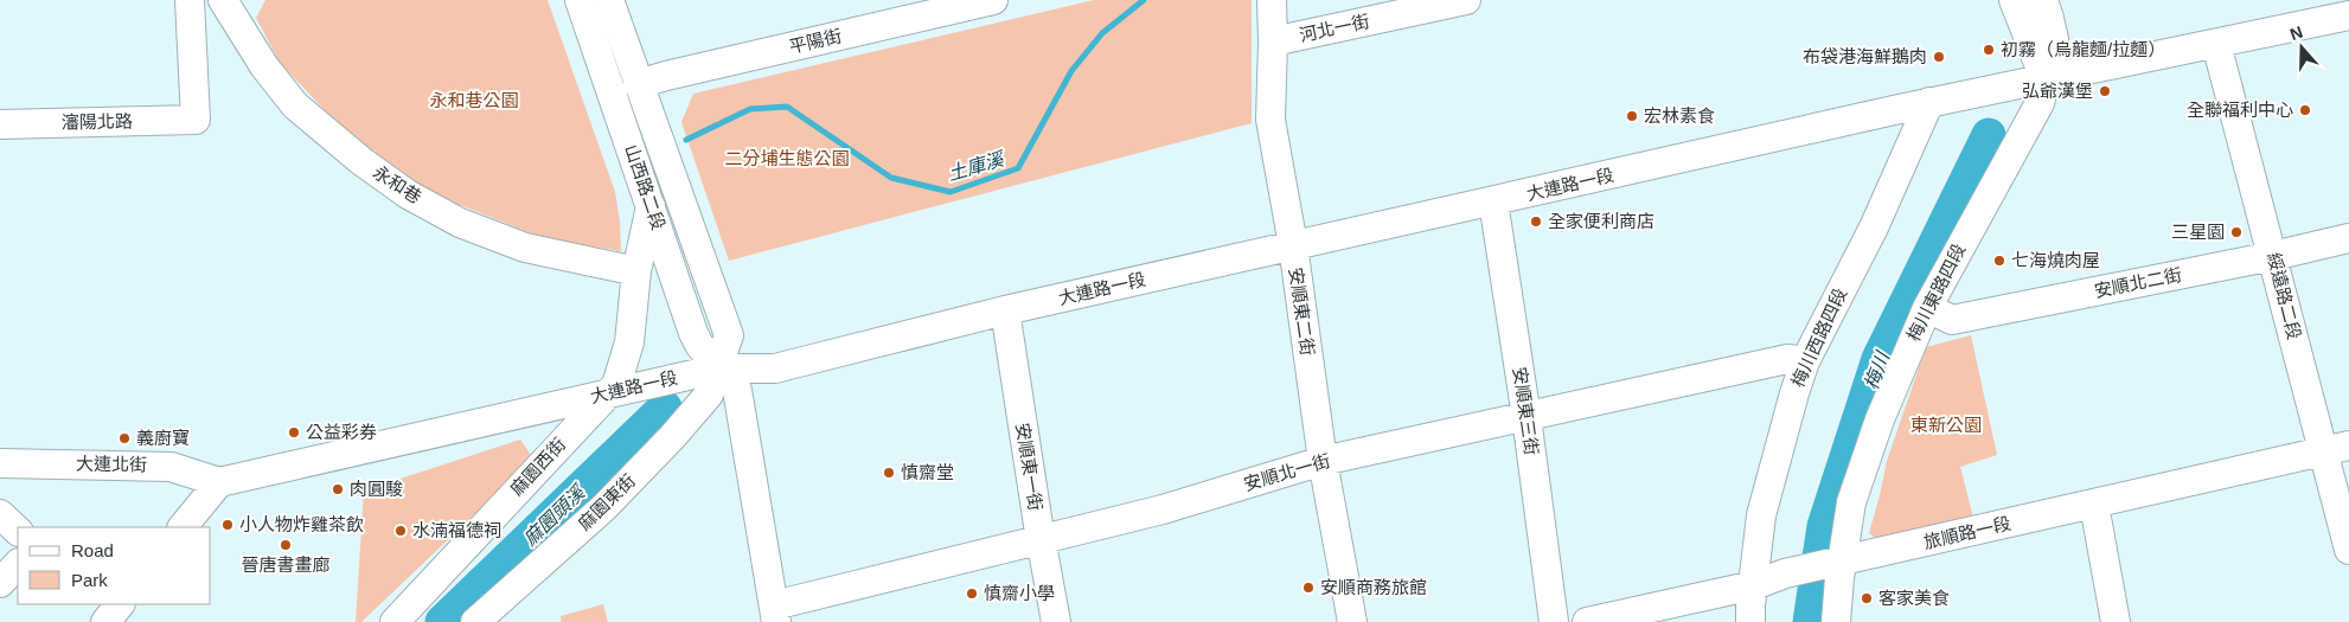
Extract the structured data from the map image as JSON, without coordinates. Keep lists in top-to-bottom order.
{
  "streets": {
    "street": [
      "河北一街",
      "平陽街",
      "瀋陽北路",
      "永和巷",
      "大連路一段",
      "山西路二段",
      "安順北二街",
      "梅川東路四段",
      "綏遠路二段",
      "安順東二街",
      "梅川西路四段",
      "安順東三街",
      "大連北街",
      "麻園西街",
      "安順東一街",
      "安順北一街",
      "麻園東街",
      "旅順路一段"
    ]
  },
  "crossings": [
    ["河北一街", "安順東二街"],
    ["平陽街", "山西路二段"],
    ["永和巷", "麻園西街"],
    ["大連路一段", "山西路二段"],
    ["大連路一段", "梅川東路四段"],
    ["大連路一段", "綏遠路二段"],
    ["大連路一段", "安順東二街"],
    ["大連路一段", "梅川西路四段"],
    ["大連路一段", "安順東三街"],
    ["大連路一段", "大連北街"],
    ["大連路一段", "麻園西街"],
    ["大連路一段", "安順東一街"],
    ["大連路一段", "麻園東街"],
    ["山西路二段", "麻園西街"],
    ["山西路二段", "安順北一街"],
    ["山西路二段", "麻園東街"],
    ["安順北二街", "梅川東路四段"],
    ["安順北二街", "綏遠路二段"],
    ["梅川東路四段", "旅順路一段"],
    ["綏遠路二段", "旅順路一段"],
    ["安順東二街", "安順北一街"],
    ["梅川西路四段", "安順北一街"],
    ["梅川西路四段", "旅順路一段"],
    ["安順東三街", "安順北一街"],
    ["安順東一街", "安順北一街"]
  ],
  "water": ["土庫溪", "梅川", "麻園頭溪"],
  "parks": ["永和巷公園", "二分埔生態公園", "東新公園"],
  "places": [
    "初霧（烏龍麵/拉麵）",
    "布袋港海鮮鵝肉",
    "弘爺漢堡",
    "全聯福利中心",
    "宏林素食",
    "全家便利商店",
    "三星園",
    "七海燒肉屋",
    "公益彩券",
    "義廚寶",
    "慎齋堂",
    "肉圓駿",
    "小人物炸雞茶飲",
    "水湳福德祠",
    "晉唐書畫廊",
    "安順商務旅館",
    "慎齋小學",
    "客家美食"
  ],
  "legend": ["Road", "Park"],
  "north": "top"
}
